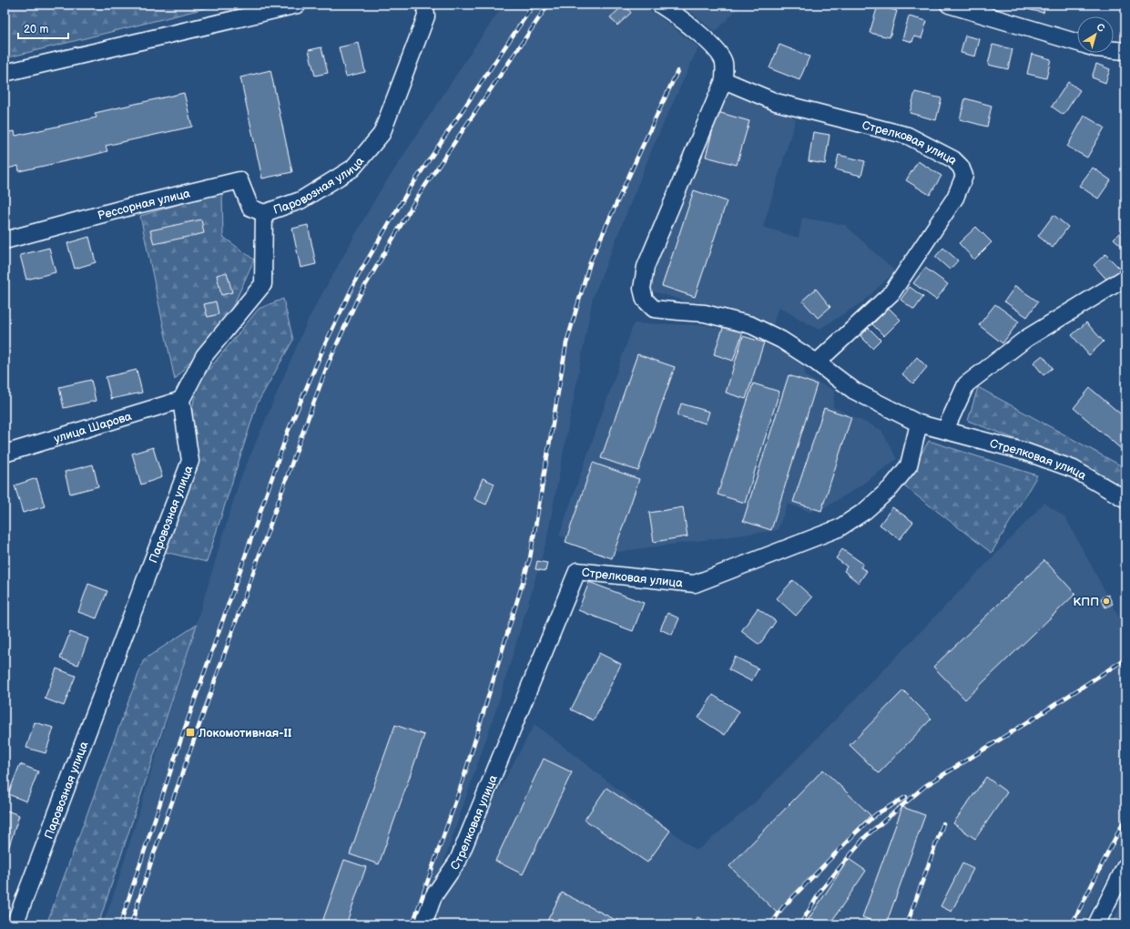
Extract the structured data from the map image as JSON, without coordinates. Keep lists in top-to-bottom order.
{
  "streets": {
    "street": [
      "Стрелковая улица",
      "Паровозная улица",
      "Рессорная улица",
      "улица Шарова"
    ]
  },
  "crossings": [
    ["Паровозная улица", "Рессорная улица"],
    ["Паровозная улица", "улица Шарова"]
  ],
  "places": {
    "other": ["КПП"],
    "transit": ["Локомотивная-II"]
  },
  "scale_bar": "20 m",
  "north": "top right"
}
